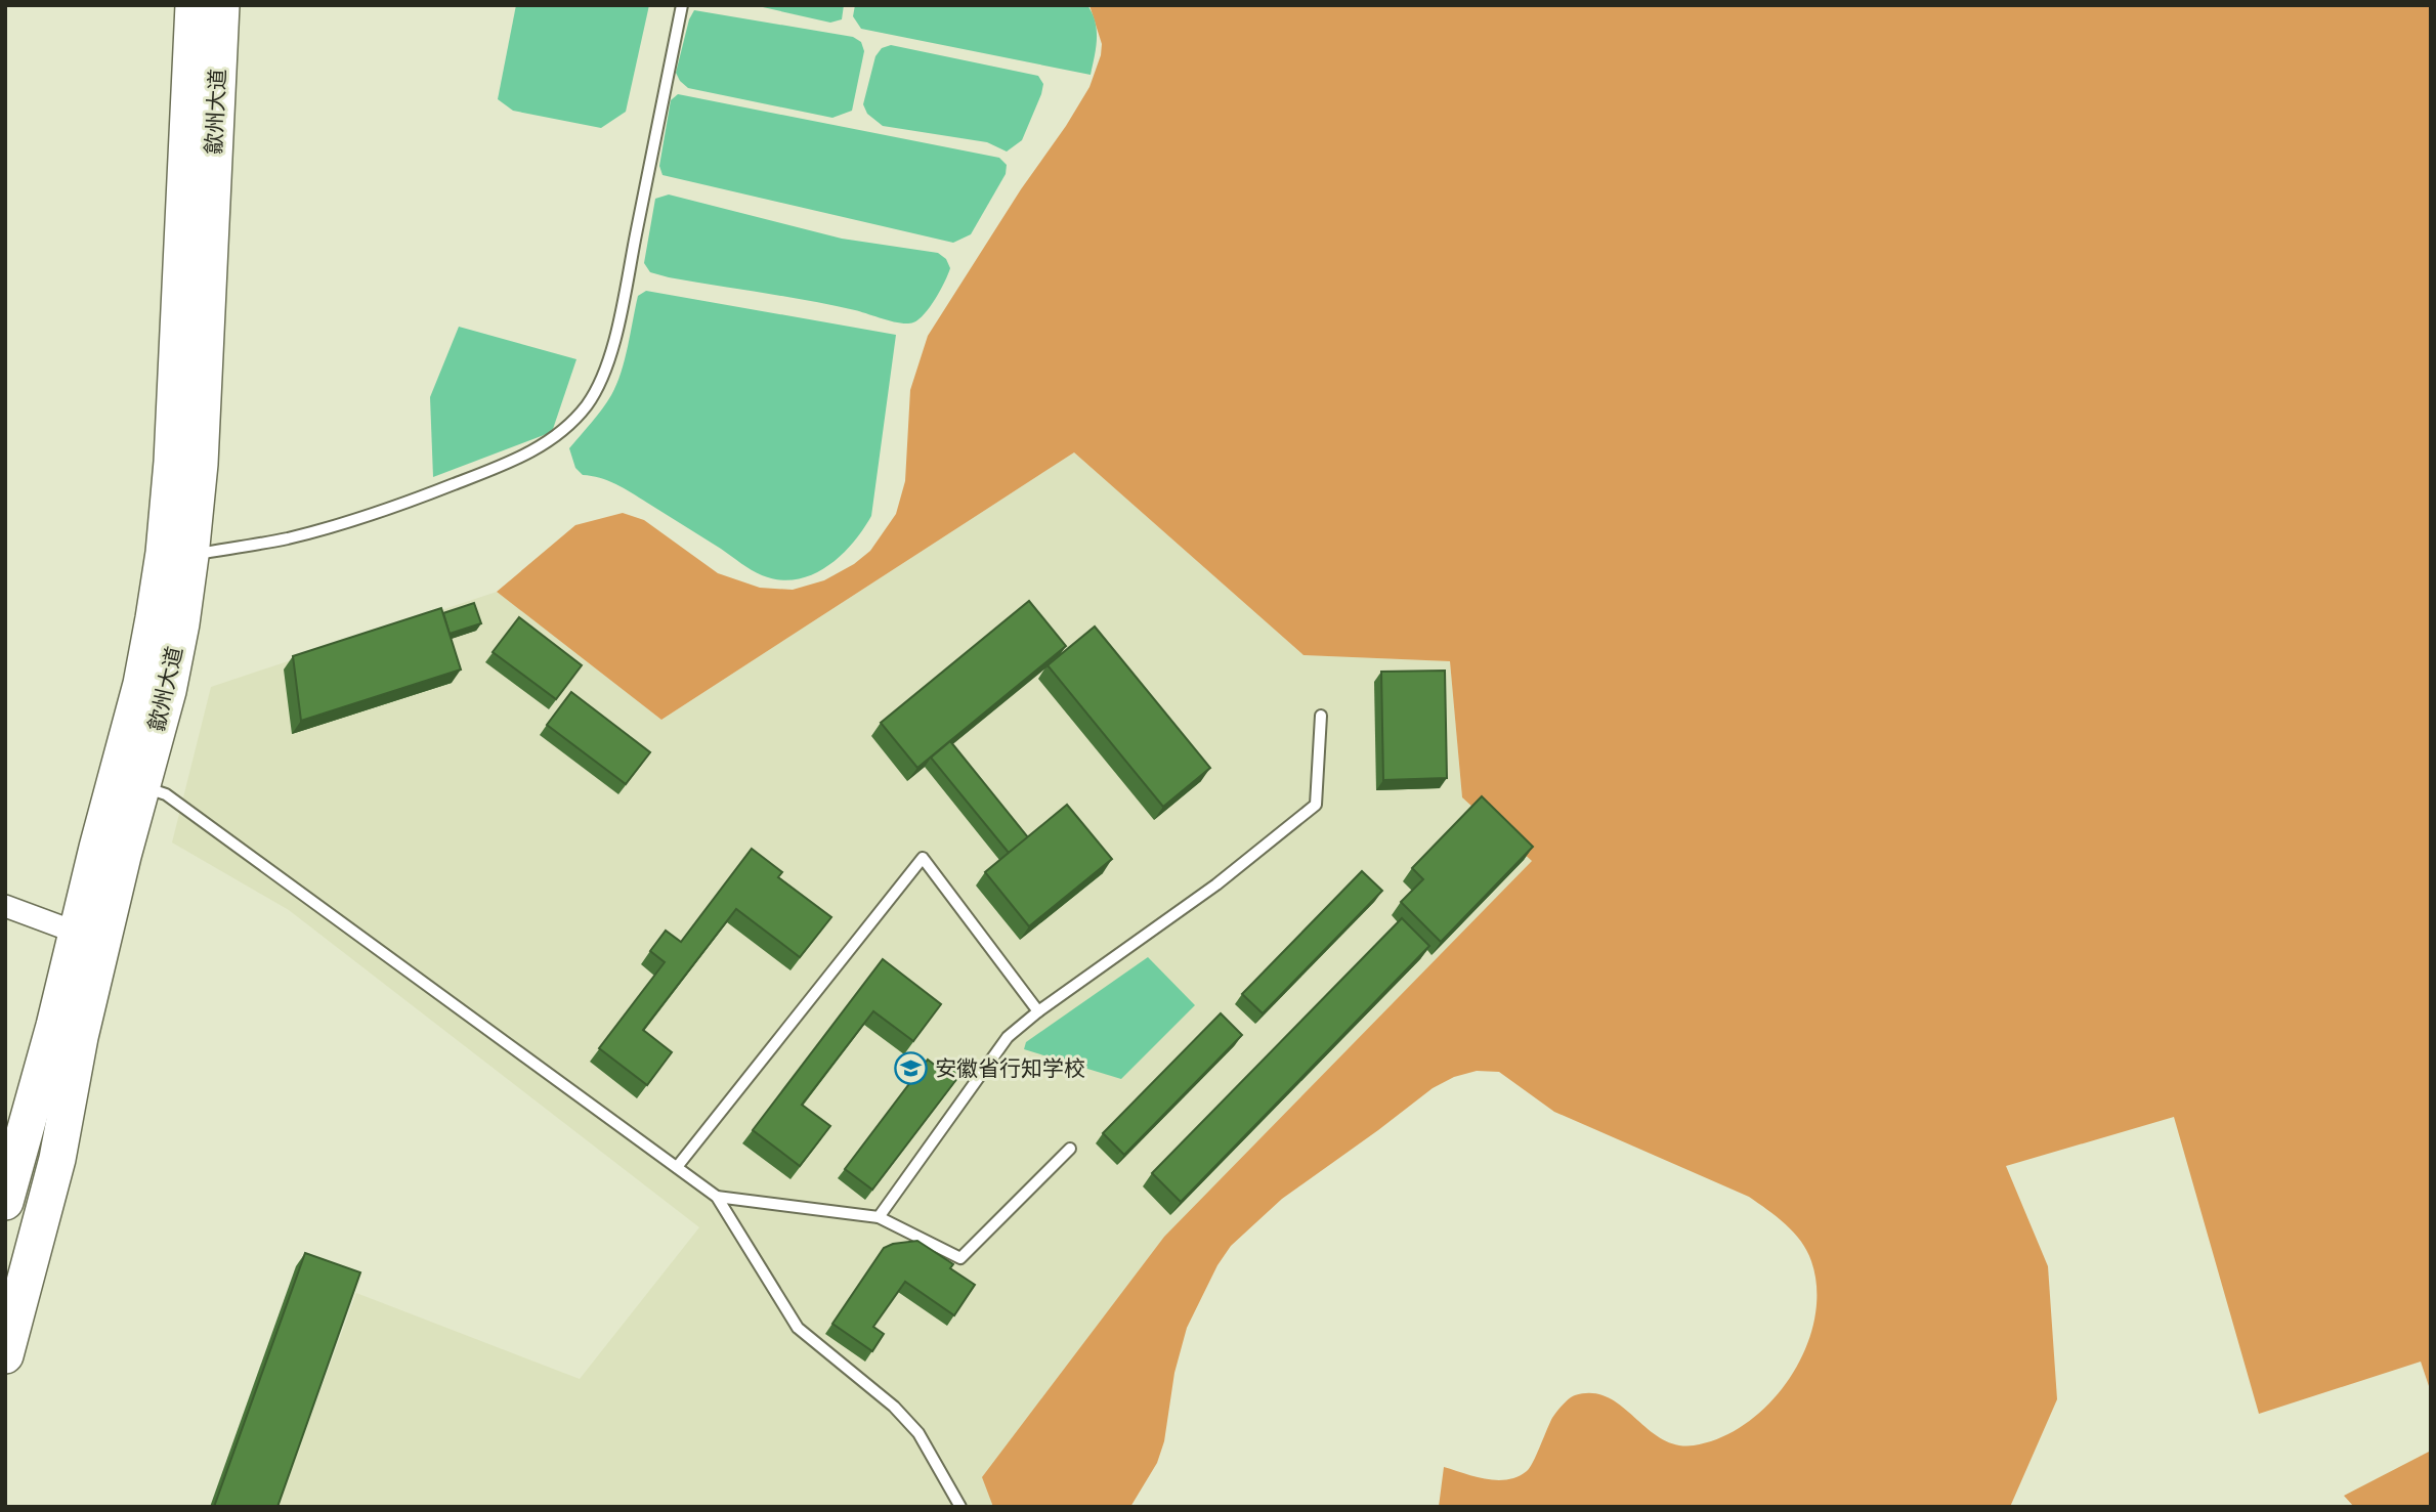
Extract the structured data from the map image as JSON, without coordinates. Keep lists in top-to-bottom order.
{
  "streets": {
    "highway": ["歙州大道"]
  },
  "places": {
    "school or university": ["安徽省行知学校"]
  }
}
